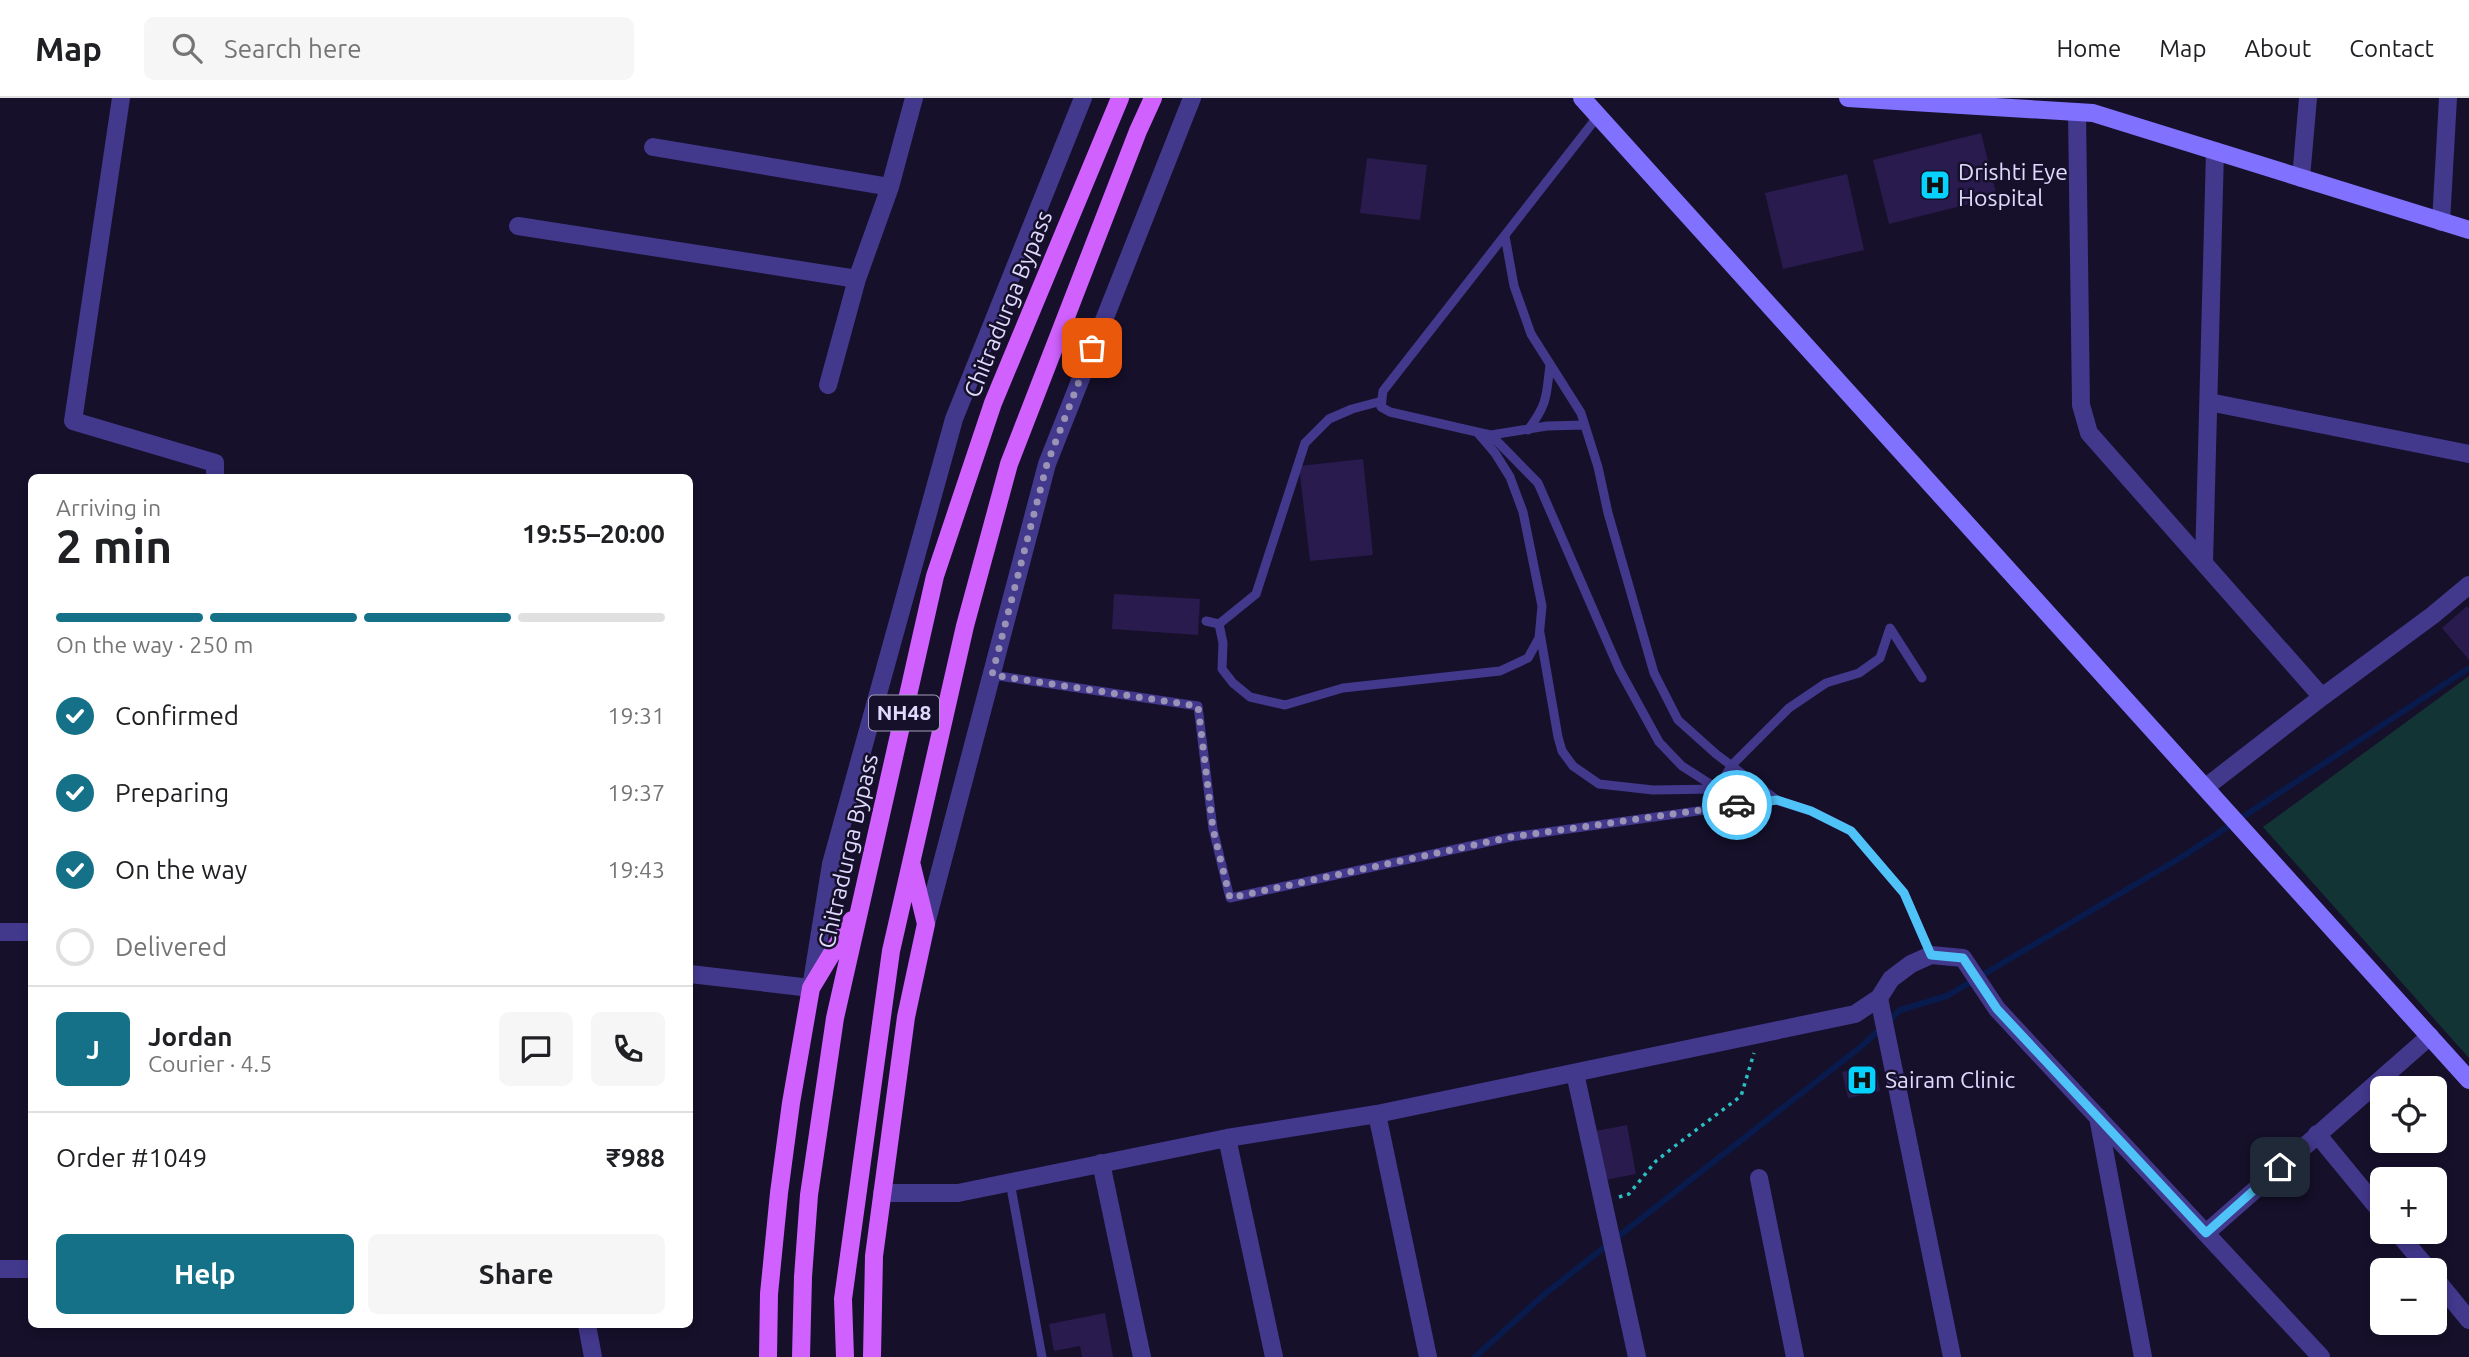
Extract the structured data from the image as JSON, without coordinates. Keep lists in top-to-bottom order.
{
  "streets": {
    "main road": ["Chitradurga Bypass", "NH48"]
  },
  "places": {
    "hospital": ["Drishti Eye Hospital", "Sairam Clinic"]
  },
  "page": {
    "header": "Map",
    "search": "Search here",
    "nav": [
      "Home",
      "Map",
      "About",
      "Contact"
    ],
    "heading": ["2 min", "Arriving in", "19:55–20:00"],
    "panel": [
      "Jordan",
      "Courier · 4.5",
      "Order #1049",
      "₹988"
    ],
    "bar": "On the way · 250 m",
    "list": [
      ["Confirmed", "19:31"],
      ["Preparing", "19:37"],
      ["On the way", "19:43"],
      "Delivered"
    ],
    "round": "J",
    "map_buttons": ["+", "−"],
    "buttons": ["Help", "Share"]
  }
}
